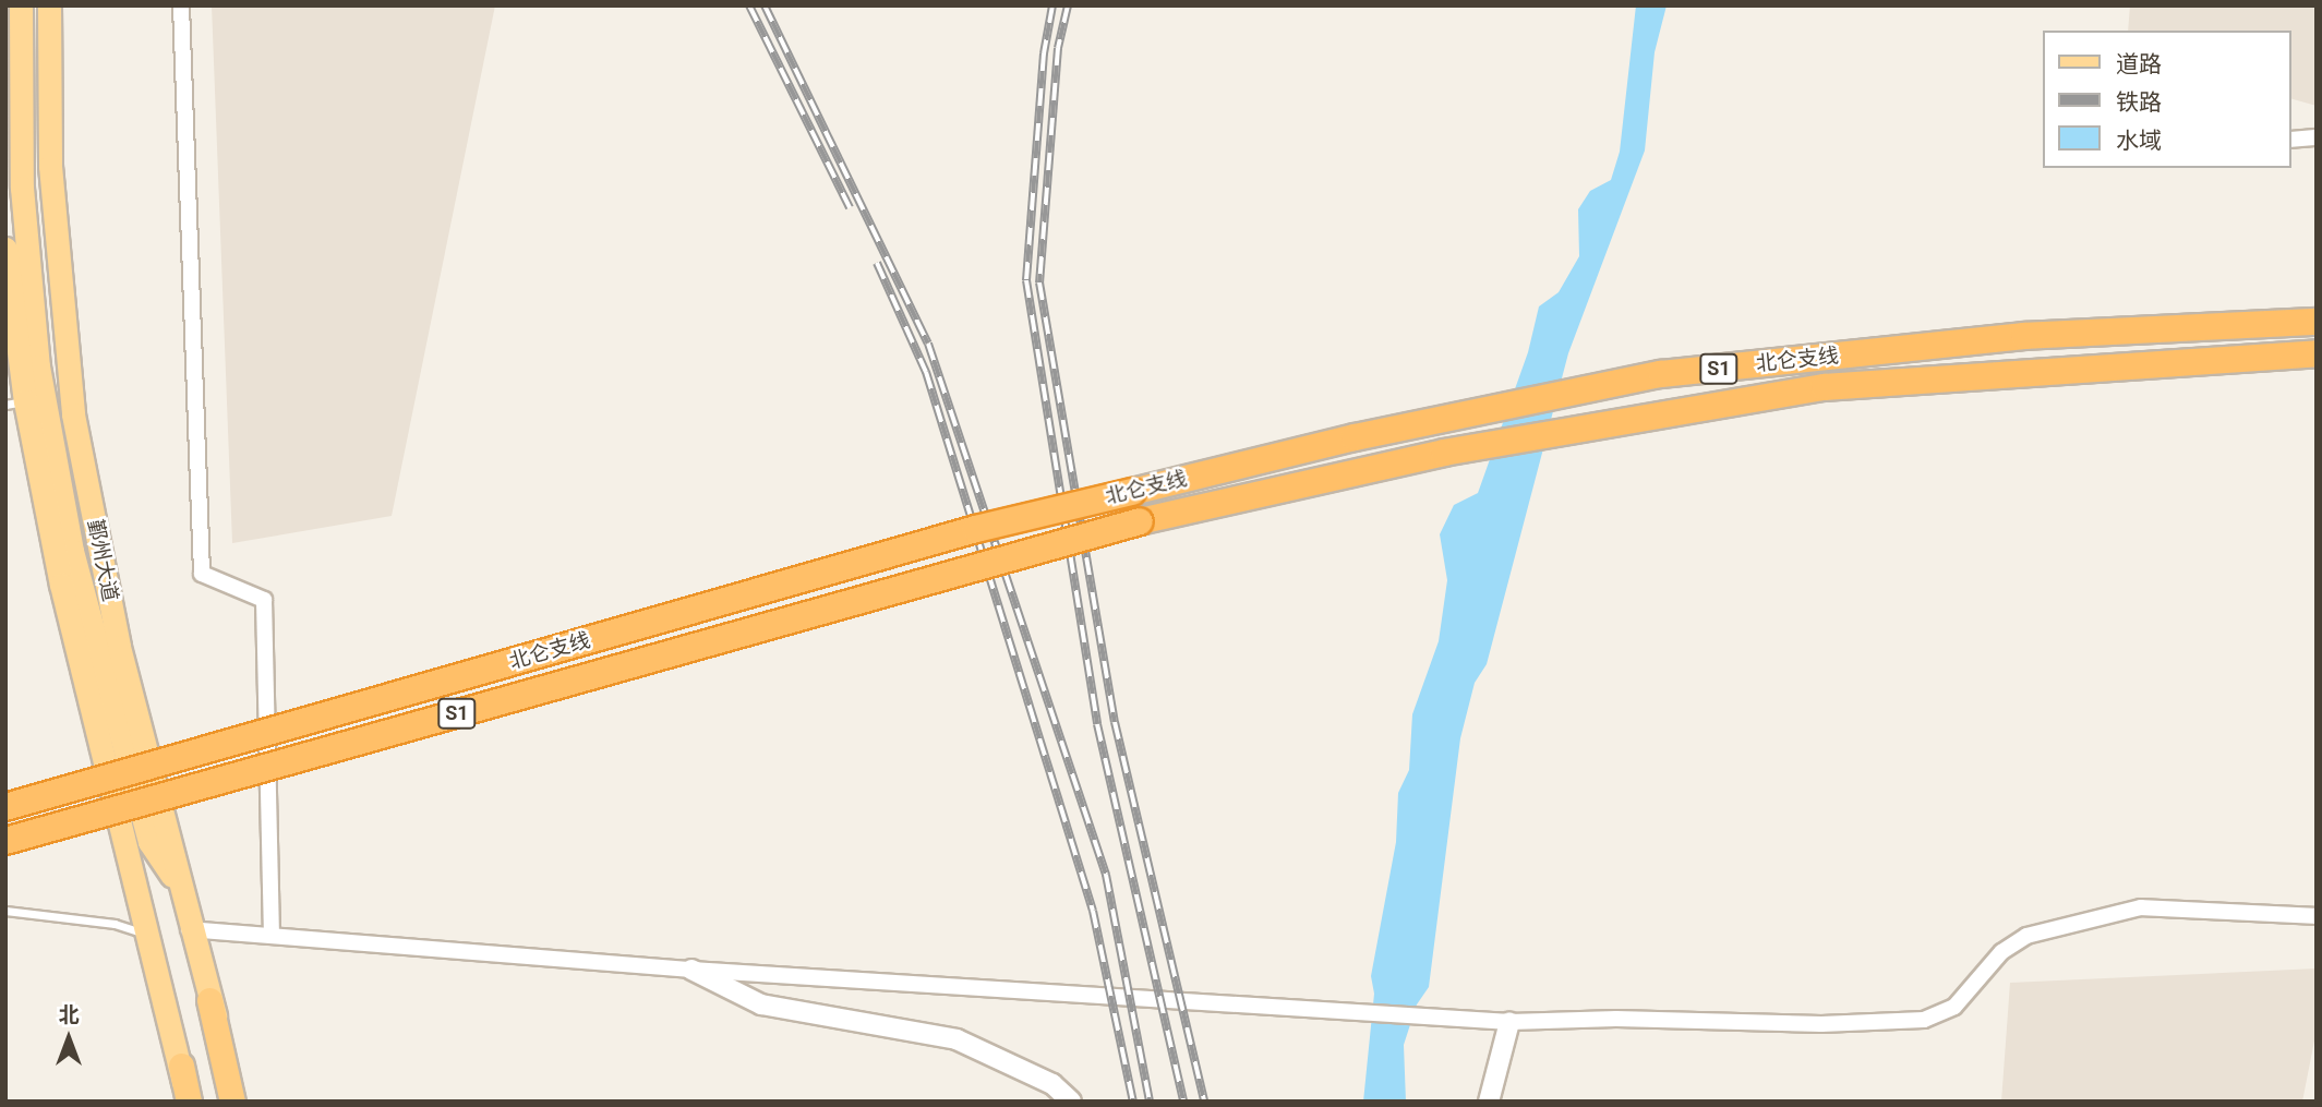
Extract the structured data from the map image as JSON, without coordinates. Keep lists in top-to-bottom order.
{
  "streets": {
    "highway": ["北仑支线", "S1"],
    "main road": ["鄞州大道"]
  },
  "legend": ["道路", "铁路", "水域"],
  "north": "top"
}
